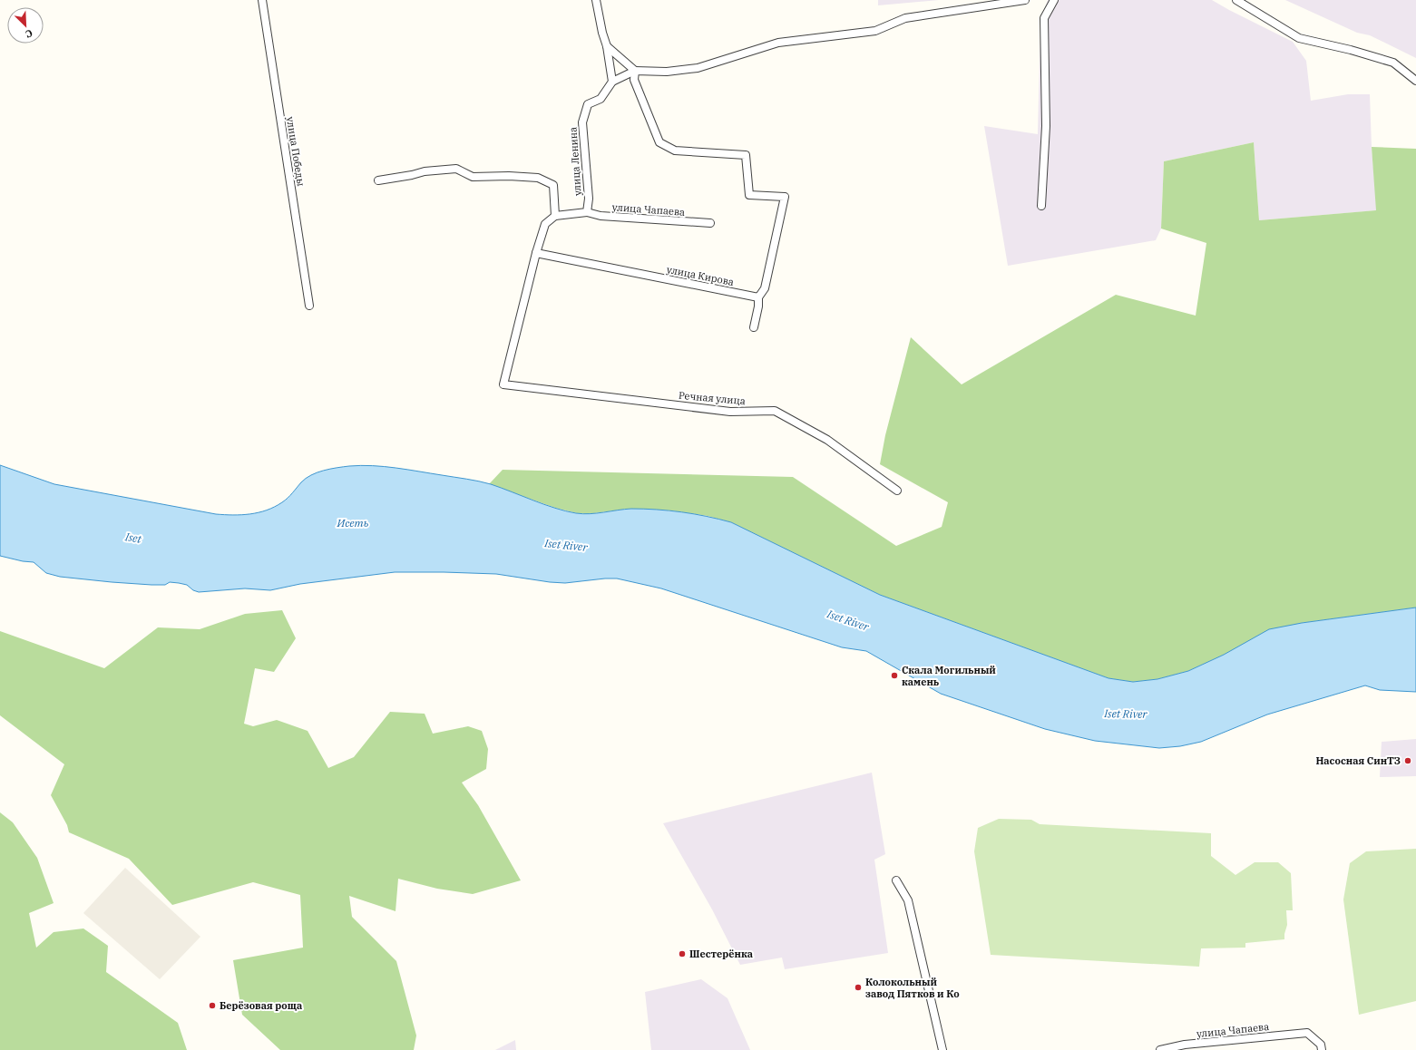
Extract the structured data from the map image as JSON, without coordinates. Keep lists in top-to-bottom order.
{
  "streets": {
    "street": [
      "улица Победы",
      "улица Ленина",
      "улица Чапаева",
      "улица Кирова",
      "Речная улица"
    ]
  },
  "crossings": [
    ["улица Ленина", "улица Чапаева"],
    ["улица Кирова", "Речная улица"]
  ],
  "water": ["Исеть", "Iset", "Iset River"],
  "places": [
    "Скала Могильный камень",
    "Насосная СинТЗ",
    "Шестерёнка",
    "Колокольный завод Пятков и Ко",
    "Берёзовая роща"
  ],
  "north": "bottom right"
}
